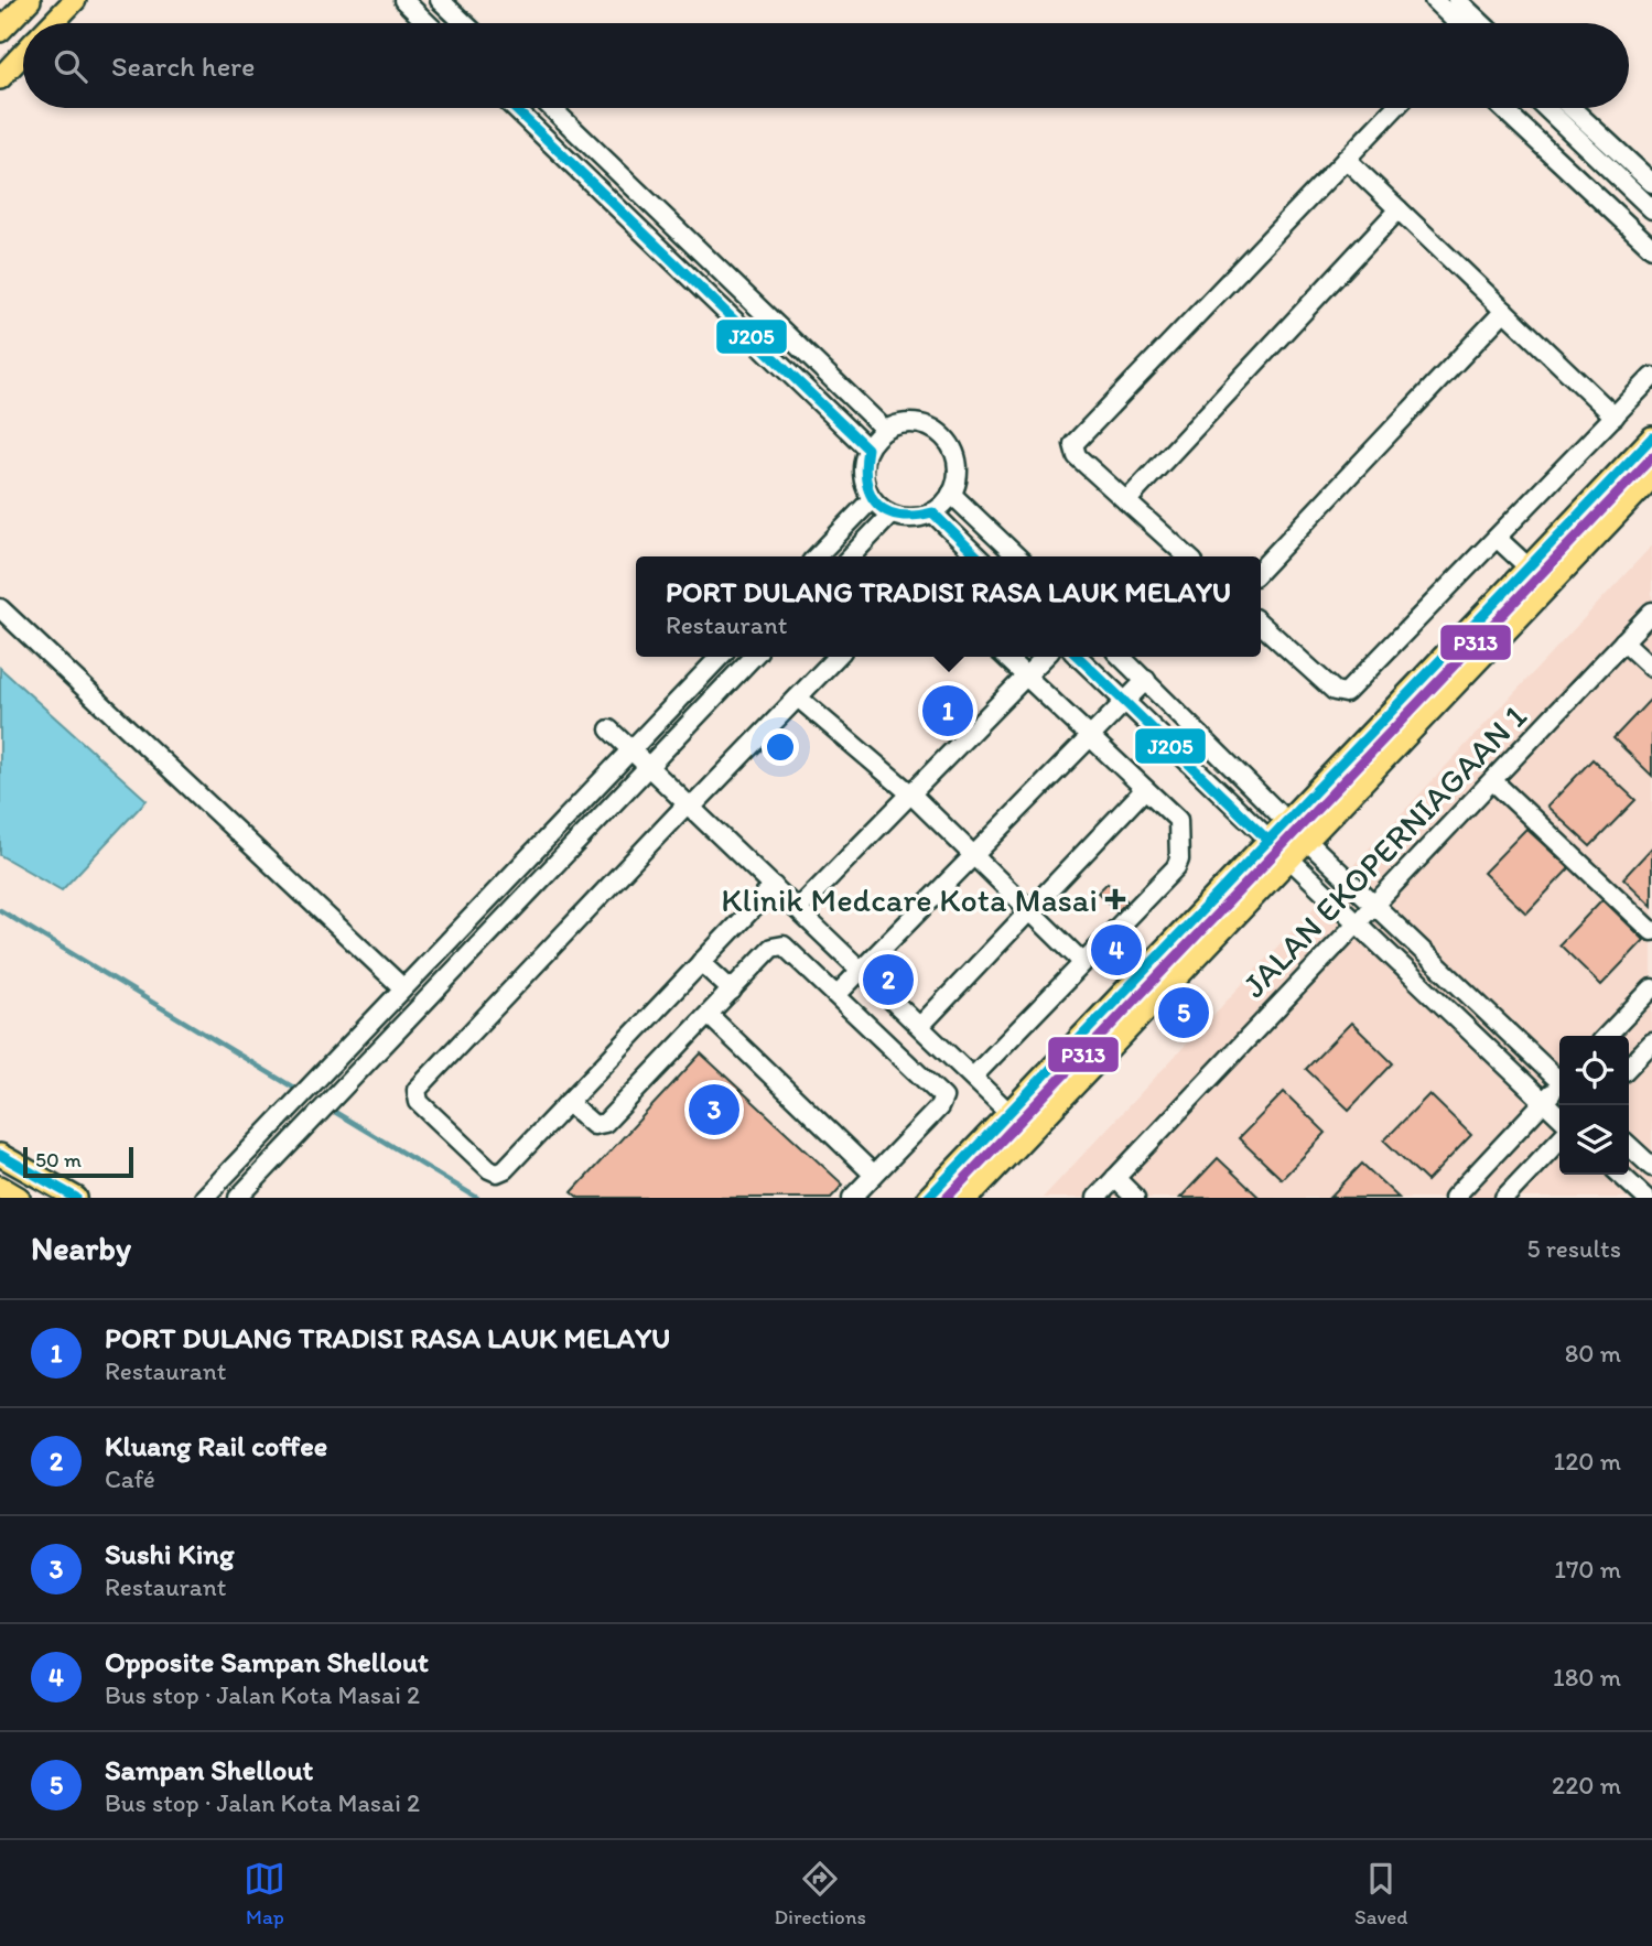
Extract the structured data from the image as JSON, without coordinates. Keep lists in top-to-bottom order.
{
  "streets": {
    "street": ["JALAN EKOPERNIAGAAN 1"]
  },
  "places": {
    "health": ["Klinik Medcare Kota Masai"]
  },
  "lines": ["transit line J205", "transit line P313"],
  "scale_bar": "50 m",
  "page": {
    "search": "Search here",
    "popup": ["PORT DULANG TRADISI RASA LAUK MELAYU", "Restaurant"],
    "pins": [
      "1",
      "4",
      "2",
      "5",
      "3"
    ],
    "scale": "50 m",
    "heading": ["Nearby", "5 results"],
    "list": [
      {
        "mark": "1",
        "name": "PORT DULANG TRADISI RASA LAUK MELAYU",
        "note": "Restaurant",
        "value": "80 m"
      },
      {
        "mark": "2",
        "name": "Kluang Rail coffee",
        "note": "Café",
        "value": "120 m"
      },
      {
        "mark": "3",
        "name": "Sushi King",
        "note": "Restaurant",
        "value": "170 m"
      },
      {
        "mark": "4",
        "name": "Opposite Sampan Shellout",
        "note": "Bus stop · Jalan Kota Masai 2",
        "value": "180 m"
      },
      {
        "mark": "5",
        "name": "Sampan Shellout",
        "note": "Bus stop · Jalan Kota Masai 2",
        "value": "220 m"
      }
    ],
    "nav": ["Map", "Directions", "Saved"]
  }
}
